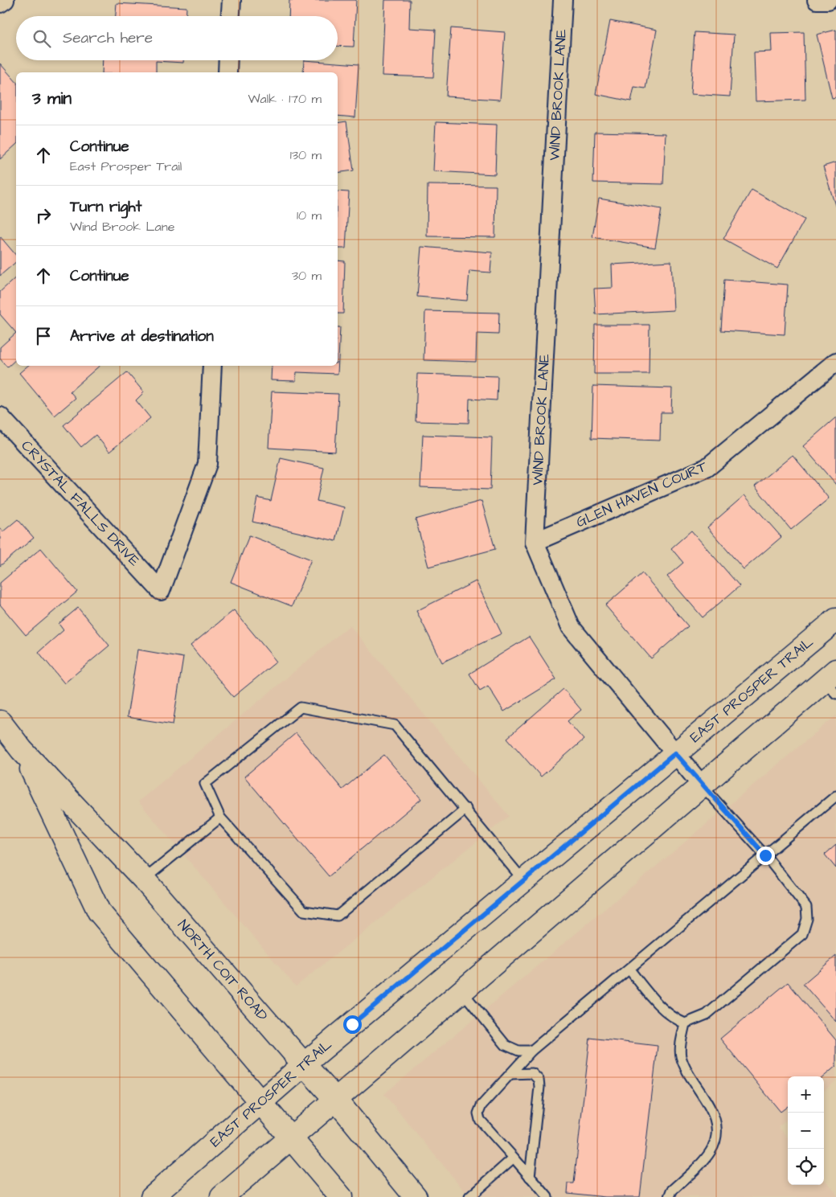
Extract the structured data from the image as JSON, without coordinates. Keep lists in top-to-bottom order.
{
  "streets": {
    "main road": ["EAST PROSPER TRAIL", "NORTH COIT ROAD"],
    "street": ["WIND BROOK LANE", "GLEN HAVEN COURT", "CRYSTAL FALLS DRIVE"]
  },
  "crossings": [
    ["WIND BROOK LANE", "GLEN HAVEN COURT"],
    ["WIND BROOK LANE", "EAST PROSPER TRAIL"],
    ["EAST PROSPER TRAIL", "NORTH COIT ROAD"]
  ],
  "page": {
    "search": "Search here",
    "heading": ["3 min", "Walk · 170 m"],
    "list": [
      ["Continue", "East Prosper Trail", "130 m"],
      ["Turn right", "Wind Brook Lane", "10 m"],
      ["Continue", "30 m"],
      "Arrive at destination"
    ],
    "map_buttons": ["+", "−"]
  }
}
